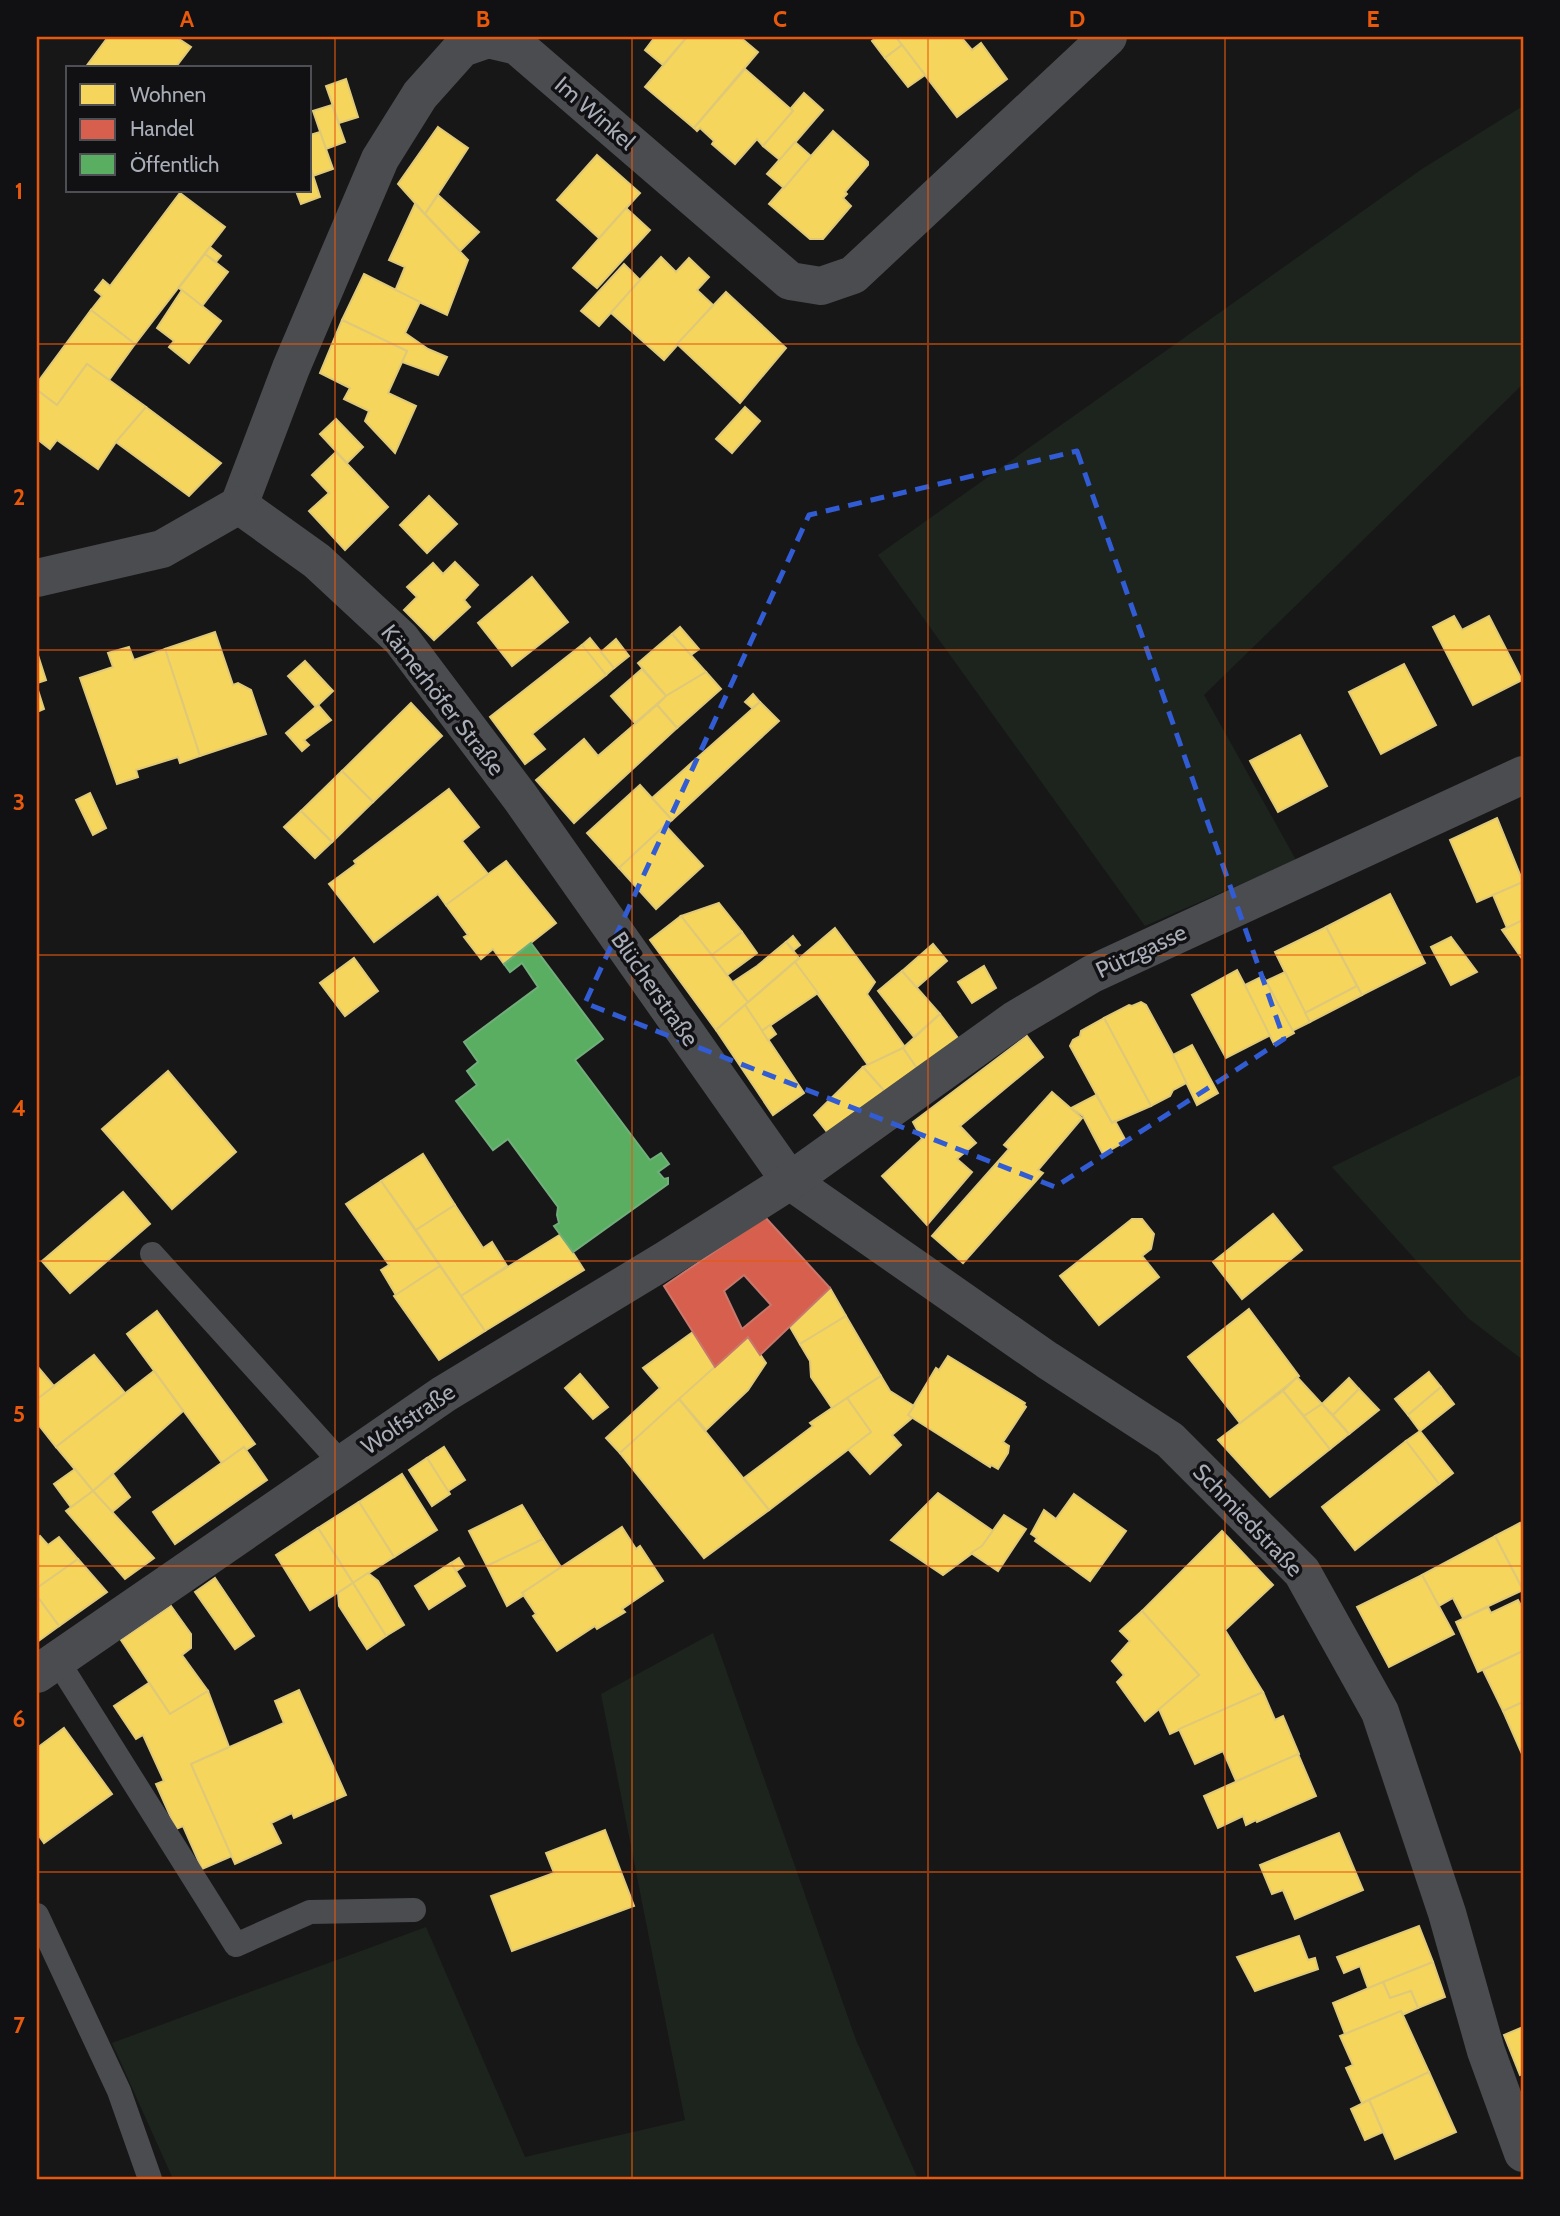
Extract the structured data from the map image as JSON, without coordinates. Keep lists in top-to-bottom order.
{
  "streets": {
    "street": [
      "Im Winkel",
      "Kämerhöfer Straße",
      "Pützgasse",
      "Blücherstraße",
      "Wolfstraße",
      "Schmiedstraße"
    ]
  },
  "crossings": [
    ["Im Winkel", "Kämerhöfer Straße"],
    ["Kämerhöfer Straße", "Blücherstraße"],
    ["Pützgasse", "Blücherstraße"],
    ["Pützgasse", "Wolfstraße"],
    ["Pützgasse", "Schmiedstraße"],
    ["Blücherstraße", "Wolfstraße"],
    ["Blücherstraße", "Schmiedstraße"],
    ["Wolfstraße", "Schmiedstraße"]
  ],
  "legend": ["Wohnen", "Handel", "Öffentlich"],
  "grid": {
    "columns": [
      "A",
      "B",
      "C",
      "D",
      "E"
    ],
    "rows": [
      "1",
      "2",
      "3",
      "4",
      "5",
      "6",
      "7"
    ]
  }
}
